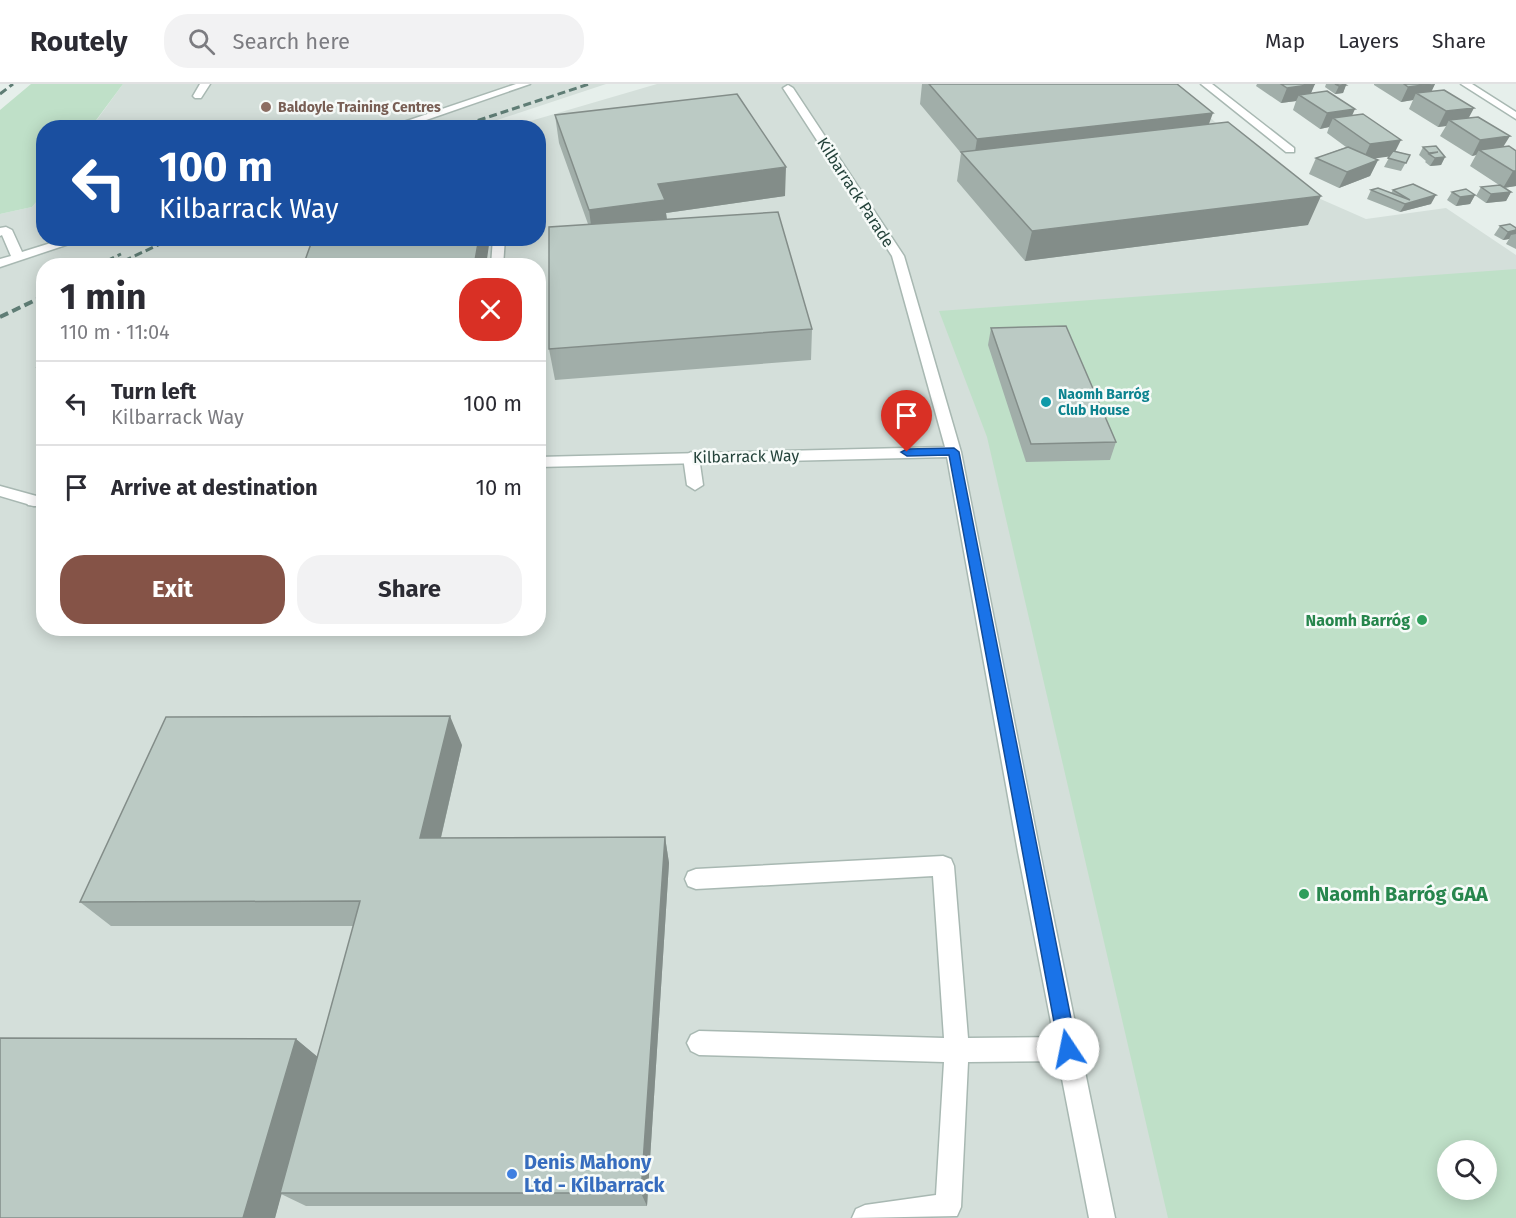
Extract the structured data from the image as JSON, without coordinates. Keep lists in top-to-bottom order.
{
  "streets": {
    "street": ["Kilbarrack Parade", "Kilbarrack Way"]
  },
  "crossings": [
    ["Kilbarrack Parade", "Kilbarrack Way"]
  ],
  "places": [
    "Baldoyle Training Centres",
    "Naomh Barróg Club House",
    "Naomh Barróg",
    "Naomh Barróg GAA",
    "Denis Mahony Ltd - Kilbarrack"
  ],
  "page": {
    "header": "Routely",
    "search": "Search here",
    "nav": ["Map", "Layers", "Share"],
    "turn": ["100 m", "Kilbarrack Way"],
    "heading": ["1 min", "110 m · 11:04"],
    "list": [
      {
        "name": "Turn left",
        "note": "Kilbarrack Way",
        "value": "100 m"
      },
      {
        "name": "Arrive at destination",
        "value": "10 m"
      }
    ],
    "buttons": ["Exit", "Share"]
  }
}
